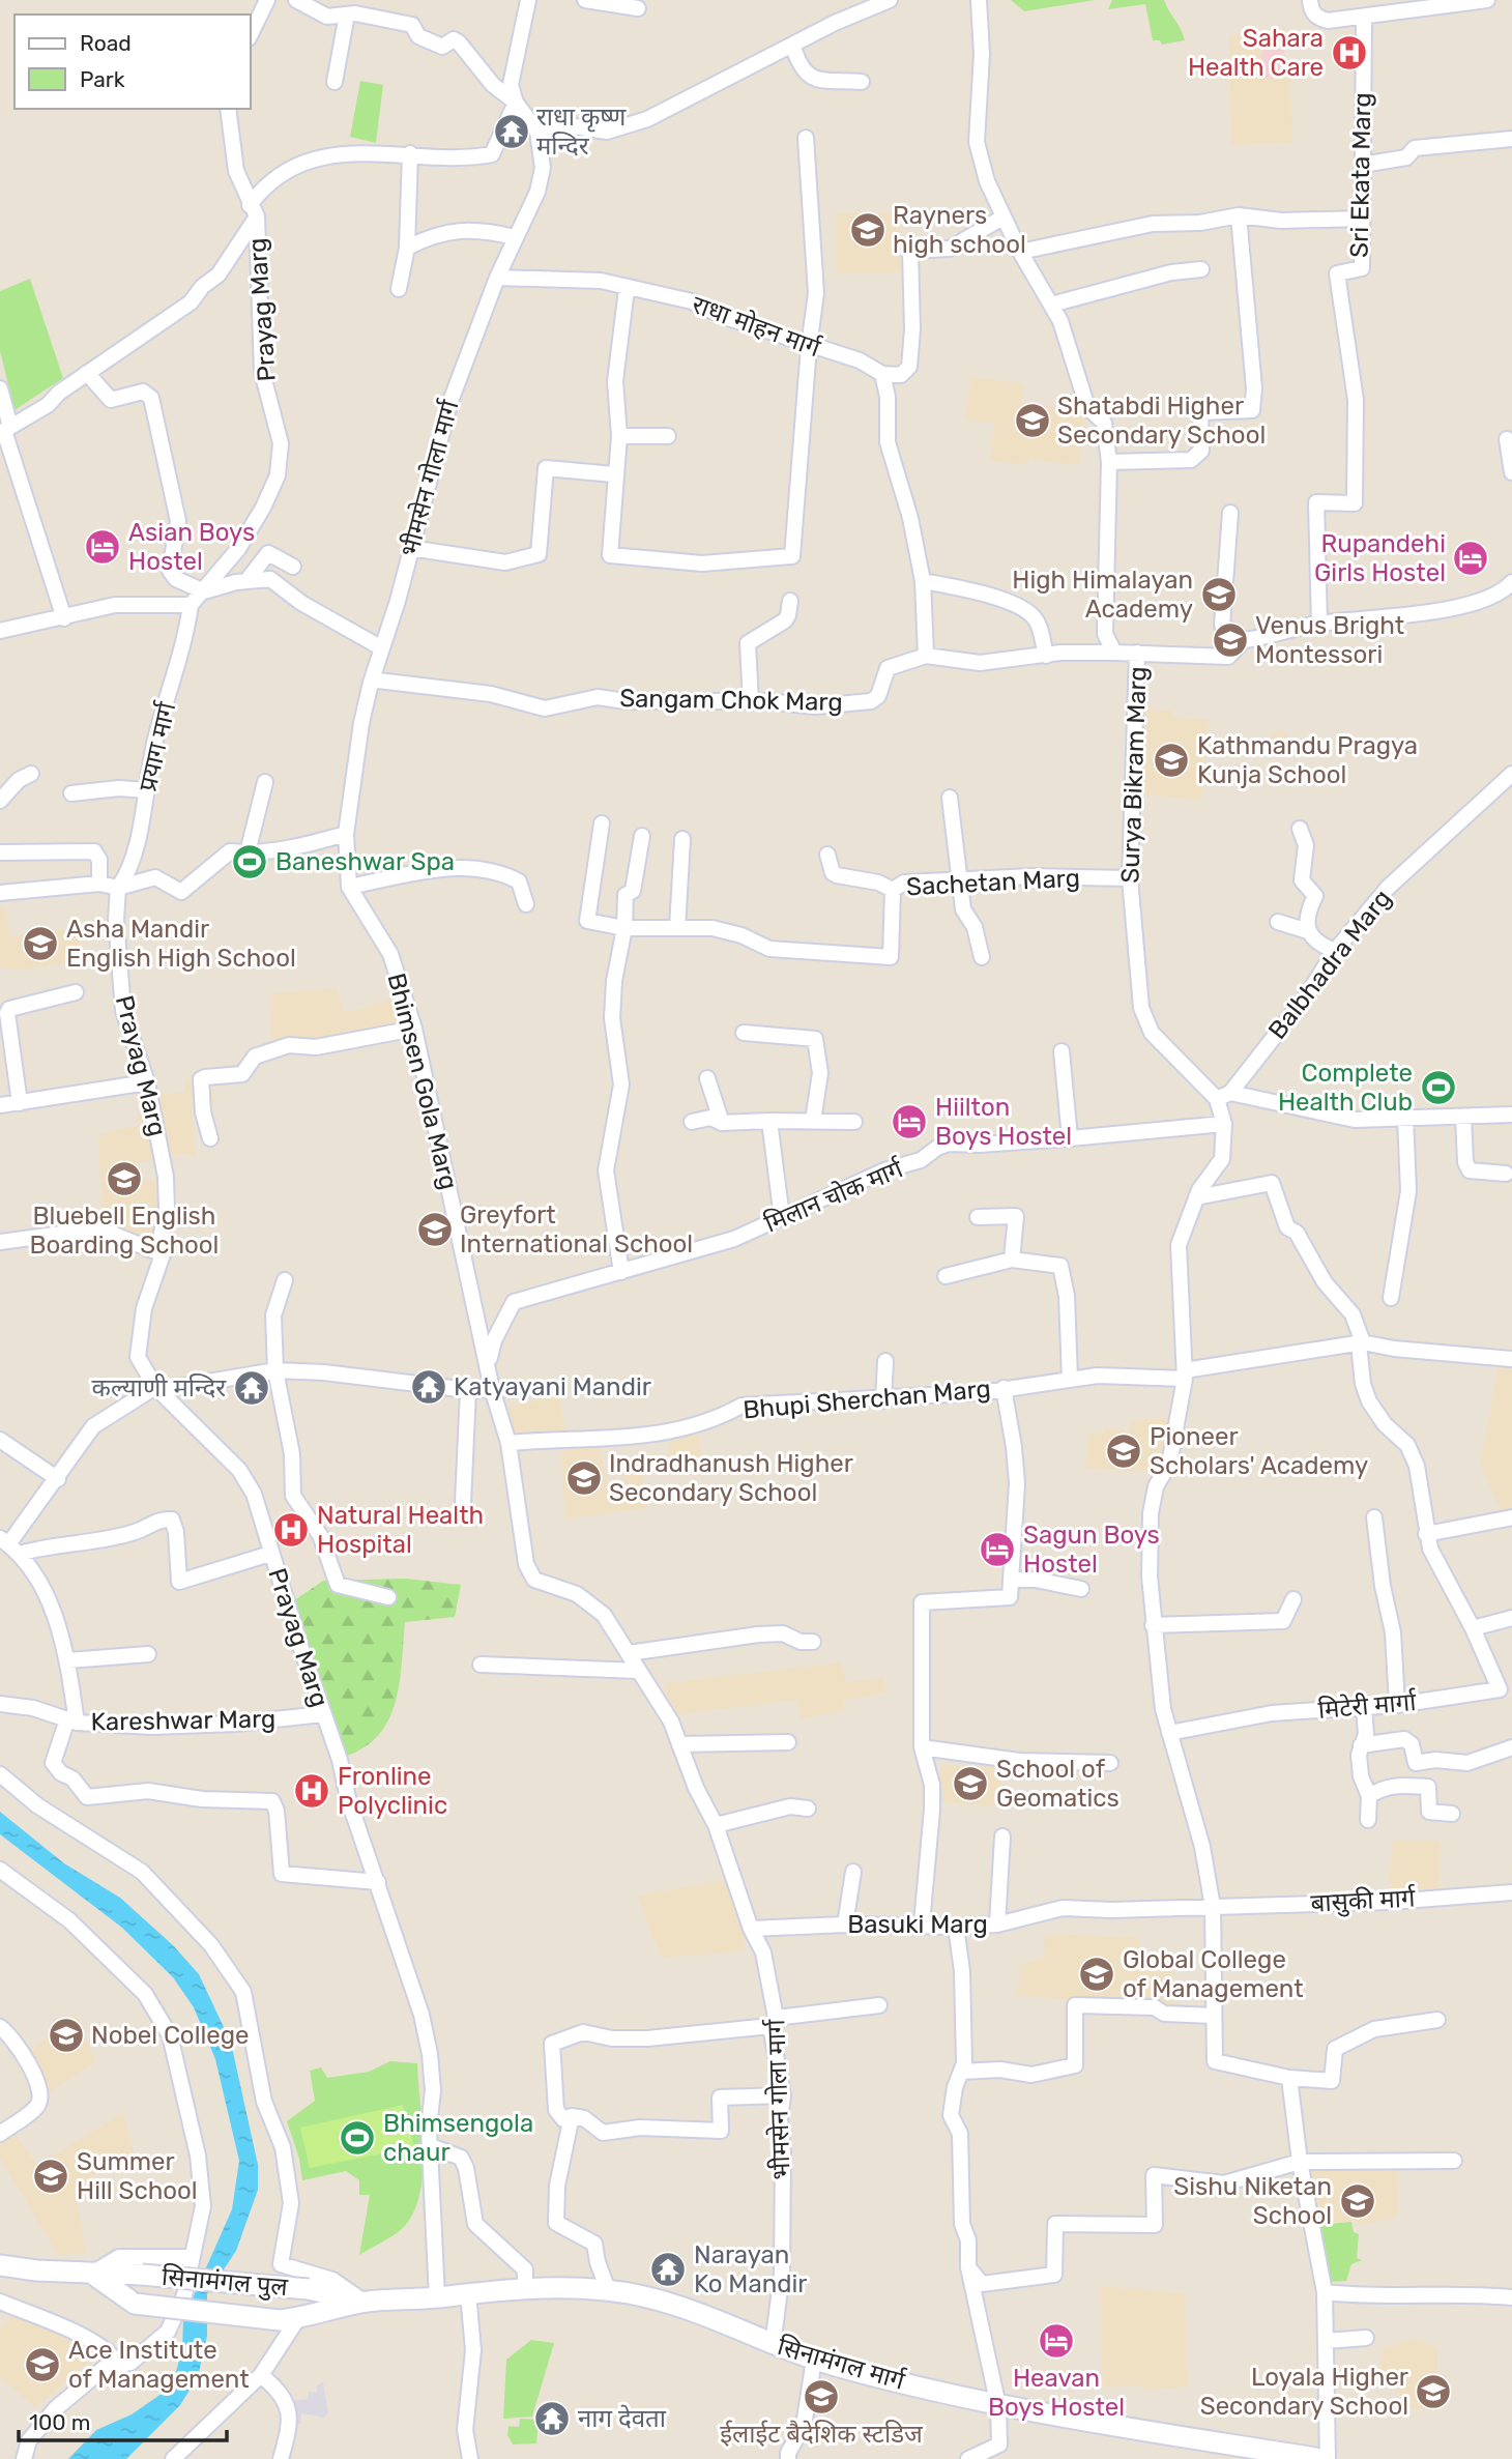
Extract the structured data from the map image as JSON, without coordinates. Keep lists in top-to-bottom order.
{
  "streets": {
    "main road": ["सिनामंगल पुल", "सिनामंगल मार्ग"],
    "street": [
      "Sri Ekata Marg",
      "Prayag Marg",
      "राधा मोहन मार्ग",
      "भीमसेन गोला मार्ग",
      "Sangam Chok Marg",
      "प्रयाग मार्ग",
      "Surya Bikram Marg",
      "Sachetan Marg",
      "Balbhadra Marg",
      "Bhimsen Gola Marg",
      "मिलान चोक मार्ग",
      "Bhupi Sherchan Marg",
      "मिटेरी मार्गा",
      "Kareshwar Marg",
      "बासुकी मार्ग",
      "Basuki Marg"
    ]
  },
  "crossings": [
    ["Prayag Marg", "प्रयाग मार्ग"],
    ["Prayag Marg", "Kareshwar Marg"],
    ["Prayag Marg", "सिनामंगल मार्ग"],
    ["राधा मोहन मार्ग", "भीमसेन गोला मार्ग"],
    ["भीमसेन गोला मार्ग", "Sangam Chok Marg"],
    ["भीमसेन गोला मार्ग", "Bhimsen Gola Marg"],
    ["भीमसेन गोला मार्ग", "Basuki Marg"],
    ["भीमसेन गोला मार्ग", "सिनामंगल मार्ग"],
    ["Sangam Chok Marg", "Surya Bikram Marg"],
    ["Sangam Chok Marg", "Bhimsen Gola Marg"],
    ["Surya Bikram Marg", "Sachetan Marg"],
    ["Surya Bikram Marg", "Balbhadra Marg"],
    ["Bhimsen Gola Marg", "मिलान चोक मार्ग"],
    ["Bhimsen Gola Marg", "Bhupi Sherchan Marg"],
    ["बासुकी मार्ग", "Basuki Marg"],
    ["सिनामंगल पुल", "सिनामंगल मार्ग"]
  ],
  "places": {
    "hospital": ["Sahara Health Care", "Natural Health Hospital", "Fronline Polyclinic"],
    "temple": [
      "राधा कृष्ण मन्दिर",
      "Katyayani Mandir",
      "कल्याणी मन्दिर",
      "Narayan Ko Mandir",
      "नाग देवता"
    ],
    "school or university": [
      "Rayners high school",
      "Shatabdi Higher Secondary School",
      "High Himalayan Academy",
      "Venus Bright Montessori",
      "Kathmandu Pragya Kunja School",
      "Asha Mandir English High School",
      "Bluebell English Boarding School",
      "Greyfort International School",
      "Pioneer Scholars' Academy",
      "Indradhanush Higher Secondary School",
      "School of Geomatics",
      "Global College of Management",
      "Nobel College",
      "Summer Hill School",
      "Sishu Niketan School",
      "Ace Institute of Management",
      "Loyala Higher Secondary School",
      "ईलाईट बैदेशिक स्टडिज"
    ],
    "hotel": [
      "Asian Boys Hostel",
      "Rupandehi Girls Hostel",
      "Hiilton Boys Hostel",
      "Sagun Boys Hostel",
      "Heavan Boys Hostel"
    ],
    "sports": ["Baneshwar Spa", "Complete Health Club", "Bhimsengola chaur"]
  },
  "legend": ["Road", "Park"],
  "scale_bar": "100 m"
}
